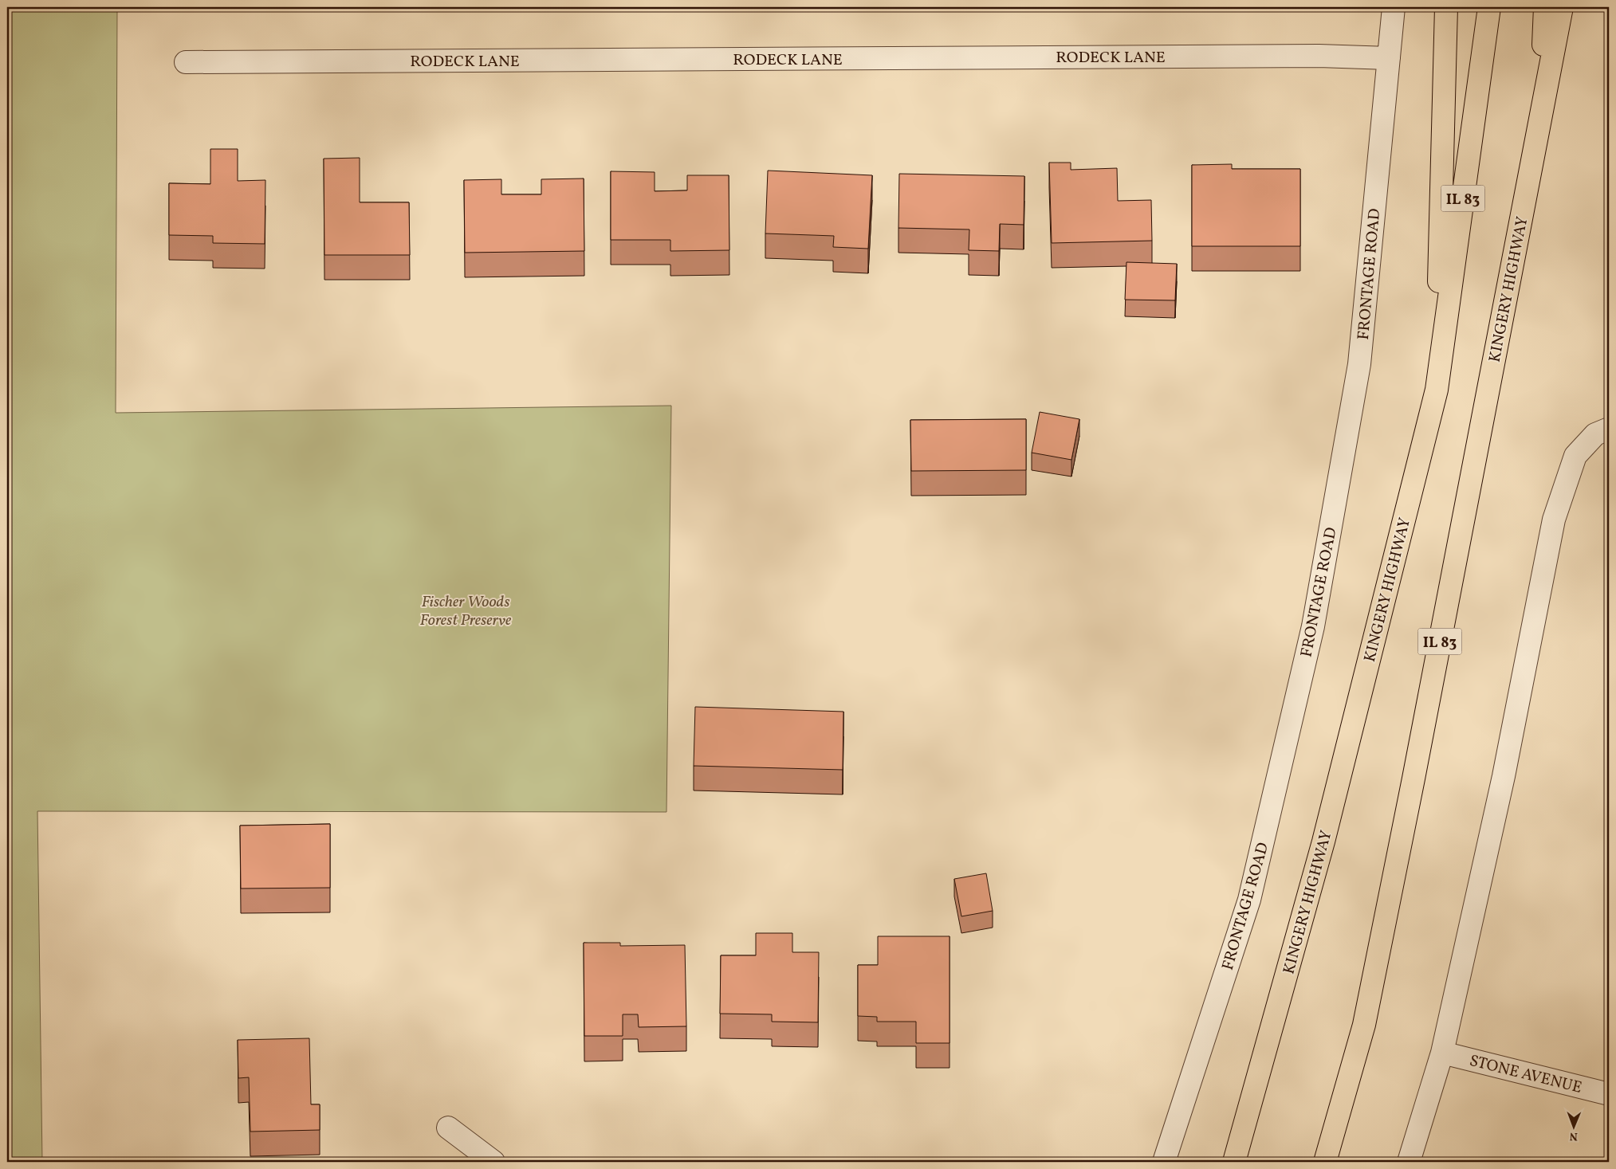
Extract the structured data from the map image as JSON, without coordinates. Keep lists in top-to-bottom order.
{
  "streets": {
    "highway": ["IL 83", "KINGERY HIGHWAY"],
    "street": ["RODECK LANE", "FRONTAGE ROAD", "STONE AVENUE"]
  },
  "crossings": [
    ["RODECK LANE", "FRONTAGE ROAD"],
    ["IL 83", "KINGERY HIGHWAY"]
  ],
  "parks": ["Fischer Woods Forest Preserve"],
  "north": "bottom"
}
